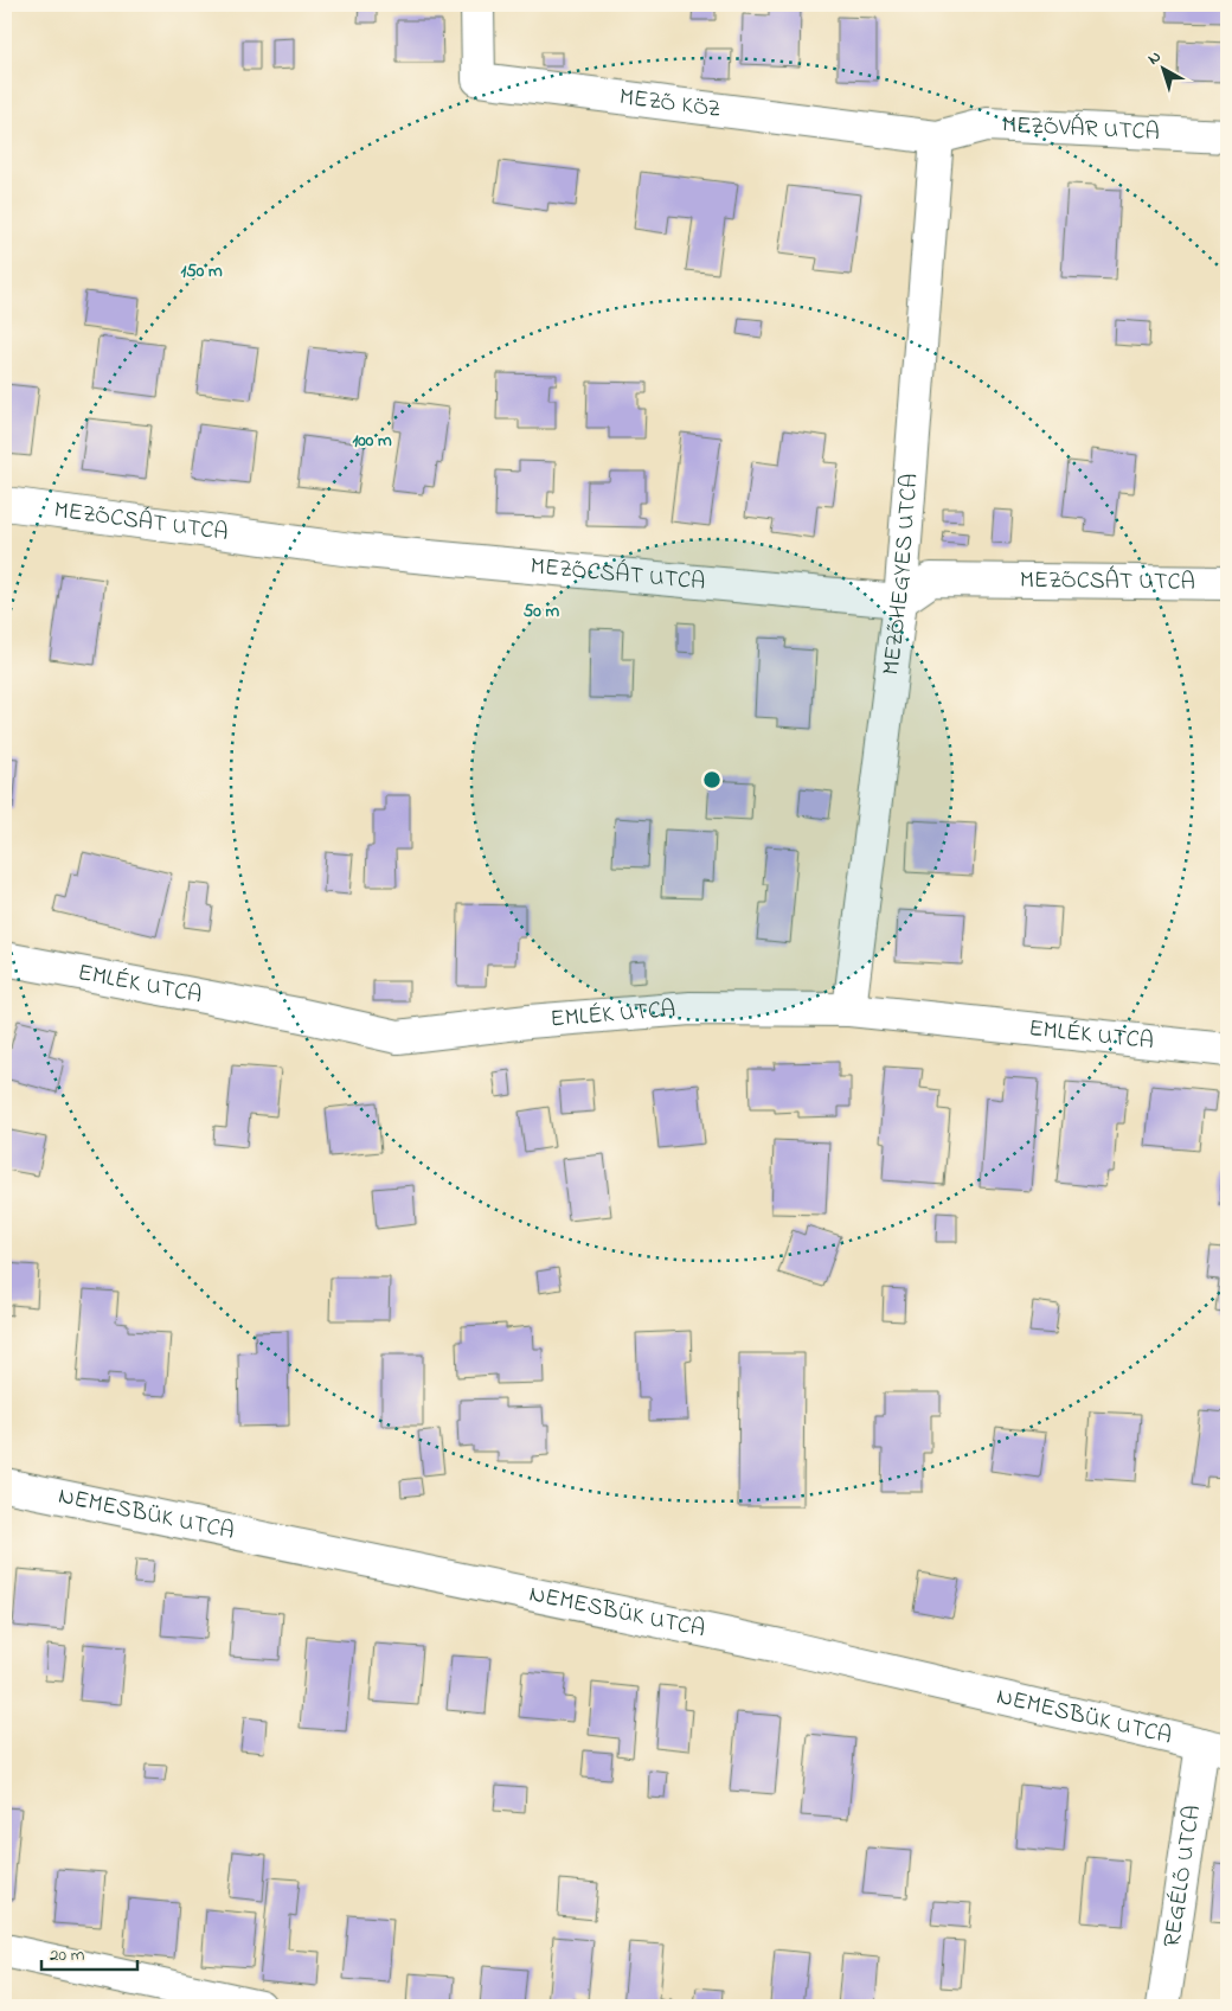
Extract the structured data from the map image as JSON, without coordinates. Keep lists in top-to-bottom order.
{
  "streets": {
    "street": [
      "MEZŐ KÖZ",
      "MEZŐVÁR UTCA",
      "MEZŐCSÁT UTCA",
      "MEZŐHEGYES UTCA",
      "EMLÉK UTCA",
      "NEMESBÜK UTCA",
      "REGÉLŐ UTCA"
    ]
  },
  "crossings": [
    ["MEZŐ KÖZ", "MEZŐVÁR UTCA"],
    ["MEZŐ KÖZ", "MEZŐHEGYES UTCA"],
    ["MEZŐVÁR UTCA", "MEZŐHEGYES UTCA"],
    ["MEZŐCSÁT UTCA", "MEZŐHEGYES UTCA"],
    ["MEZŐHEGYES UTCA", "EMLÉK UTCA"],
    ["NEMESBÜK UTCA", "REGÉLŐ UTCA"]
  ],
  "scale_bar": "20 m",
  "north": "top left",
  "rings": ["150 m", "100 m", "50 m"]
}
